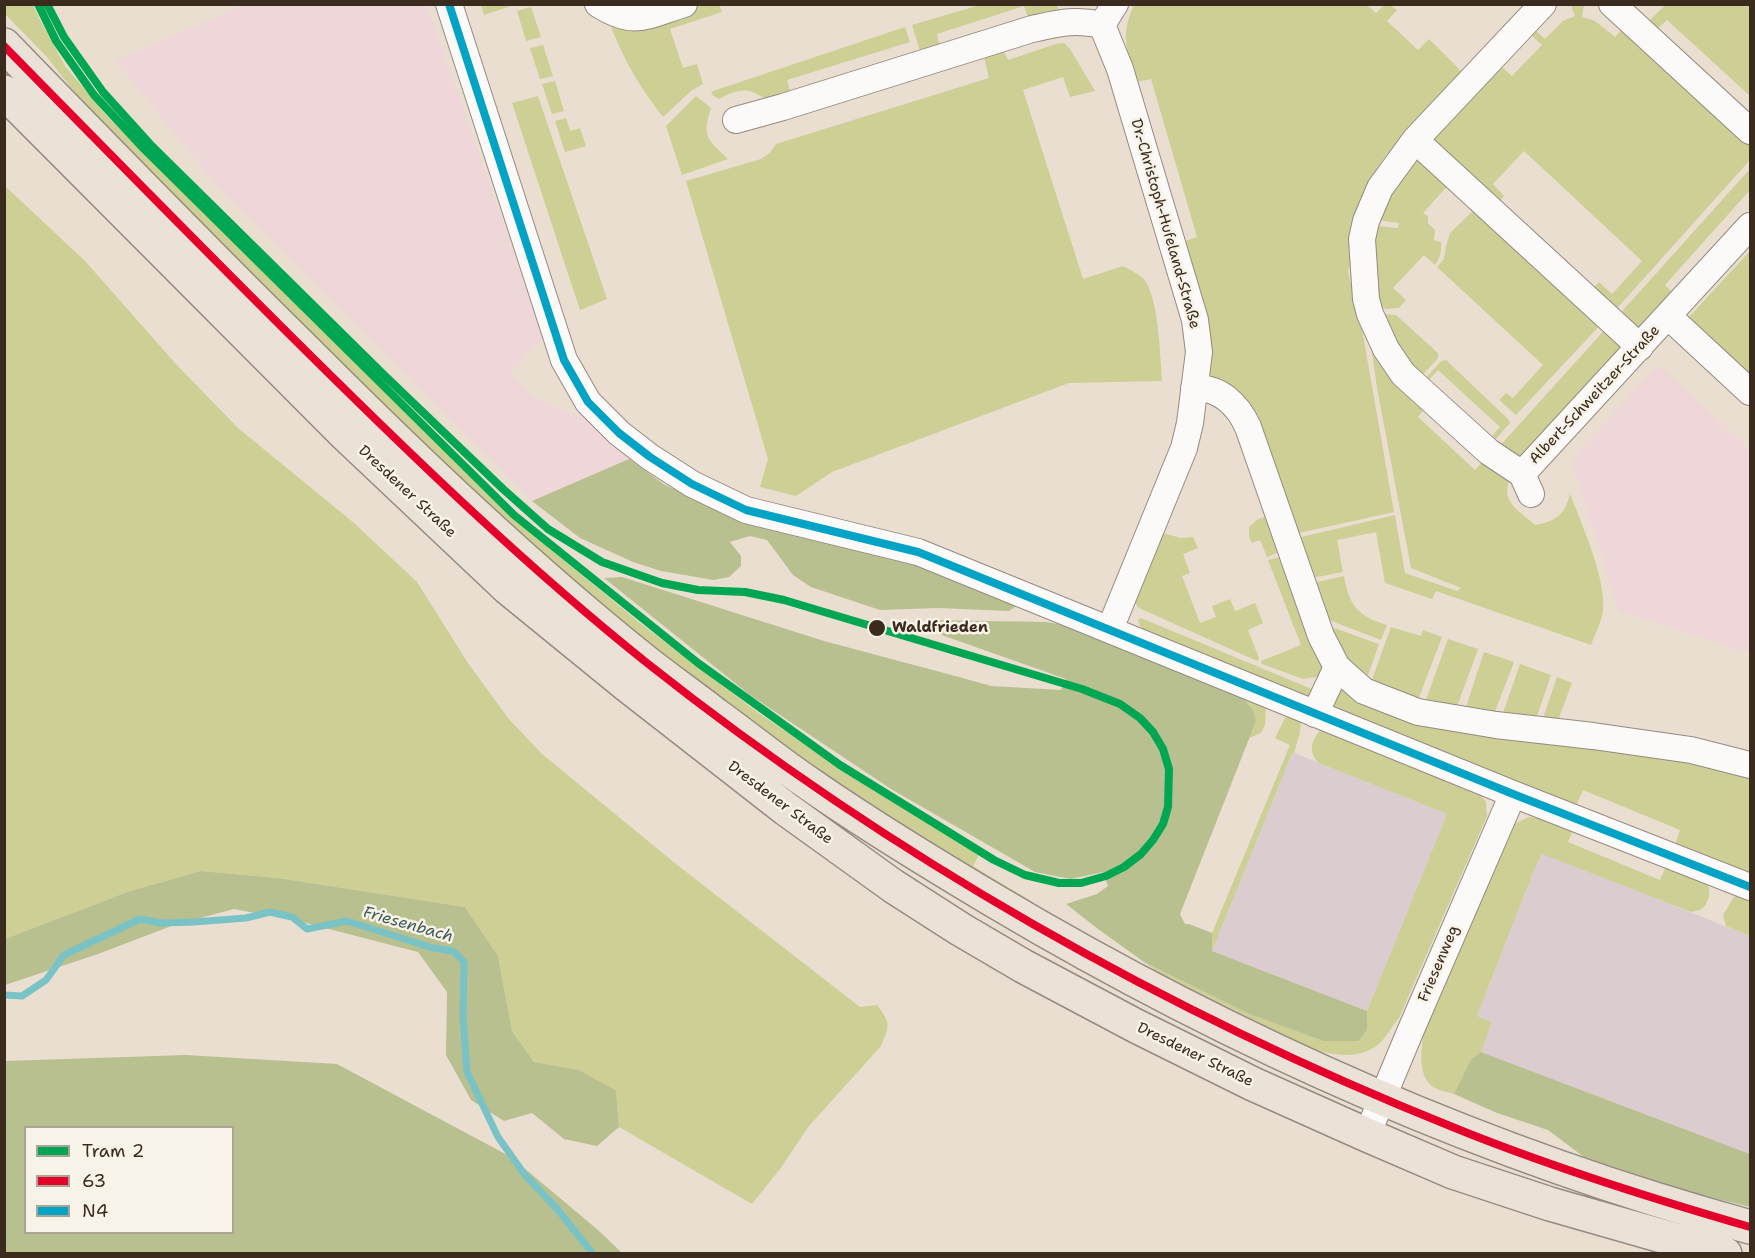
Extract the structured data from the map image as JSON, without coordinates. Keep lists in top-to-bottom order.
{
  "streets": {
    "main road": ["Dresdener Straße"],
    "street": ["Dr.-Christoph-Hufeland-Straße", "Albert-Schweitzer-Straße", "Friesenweg"]
  },
  "crossings": [
    ["Dresdener Straße", "Friesenweg"]
  ],
  "water": ["Friesenbach"],
  "places": ["Waldfrieden"],
  "lines": ["tram line 2", "transit line N4", "transit line 63"],
  "legend": ["Tram 2", "63", "N4"]
}
